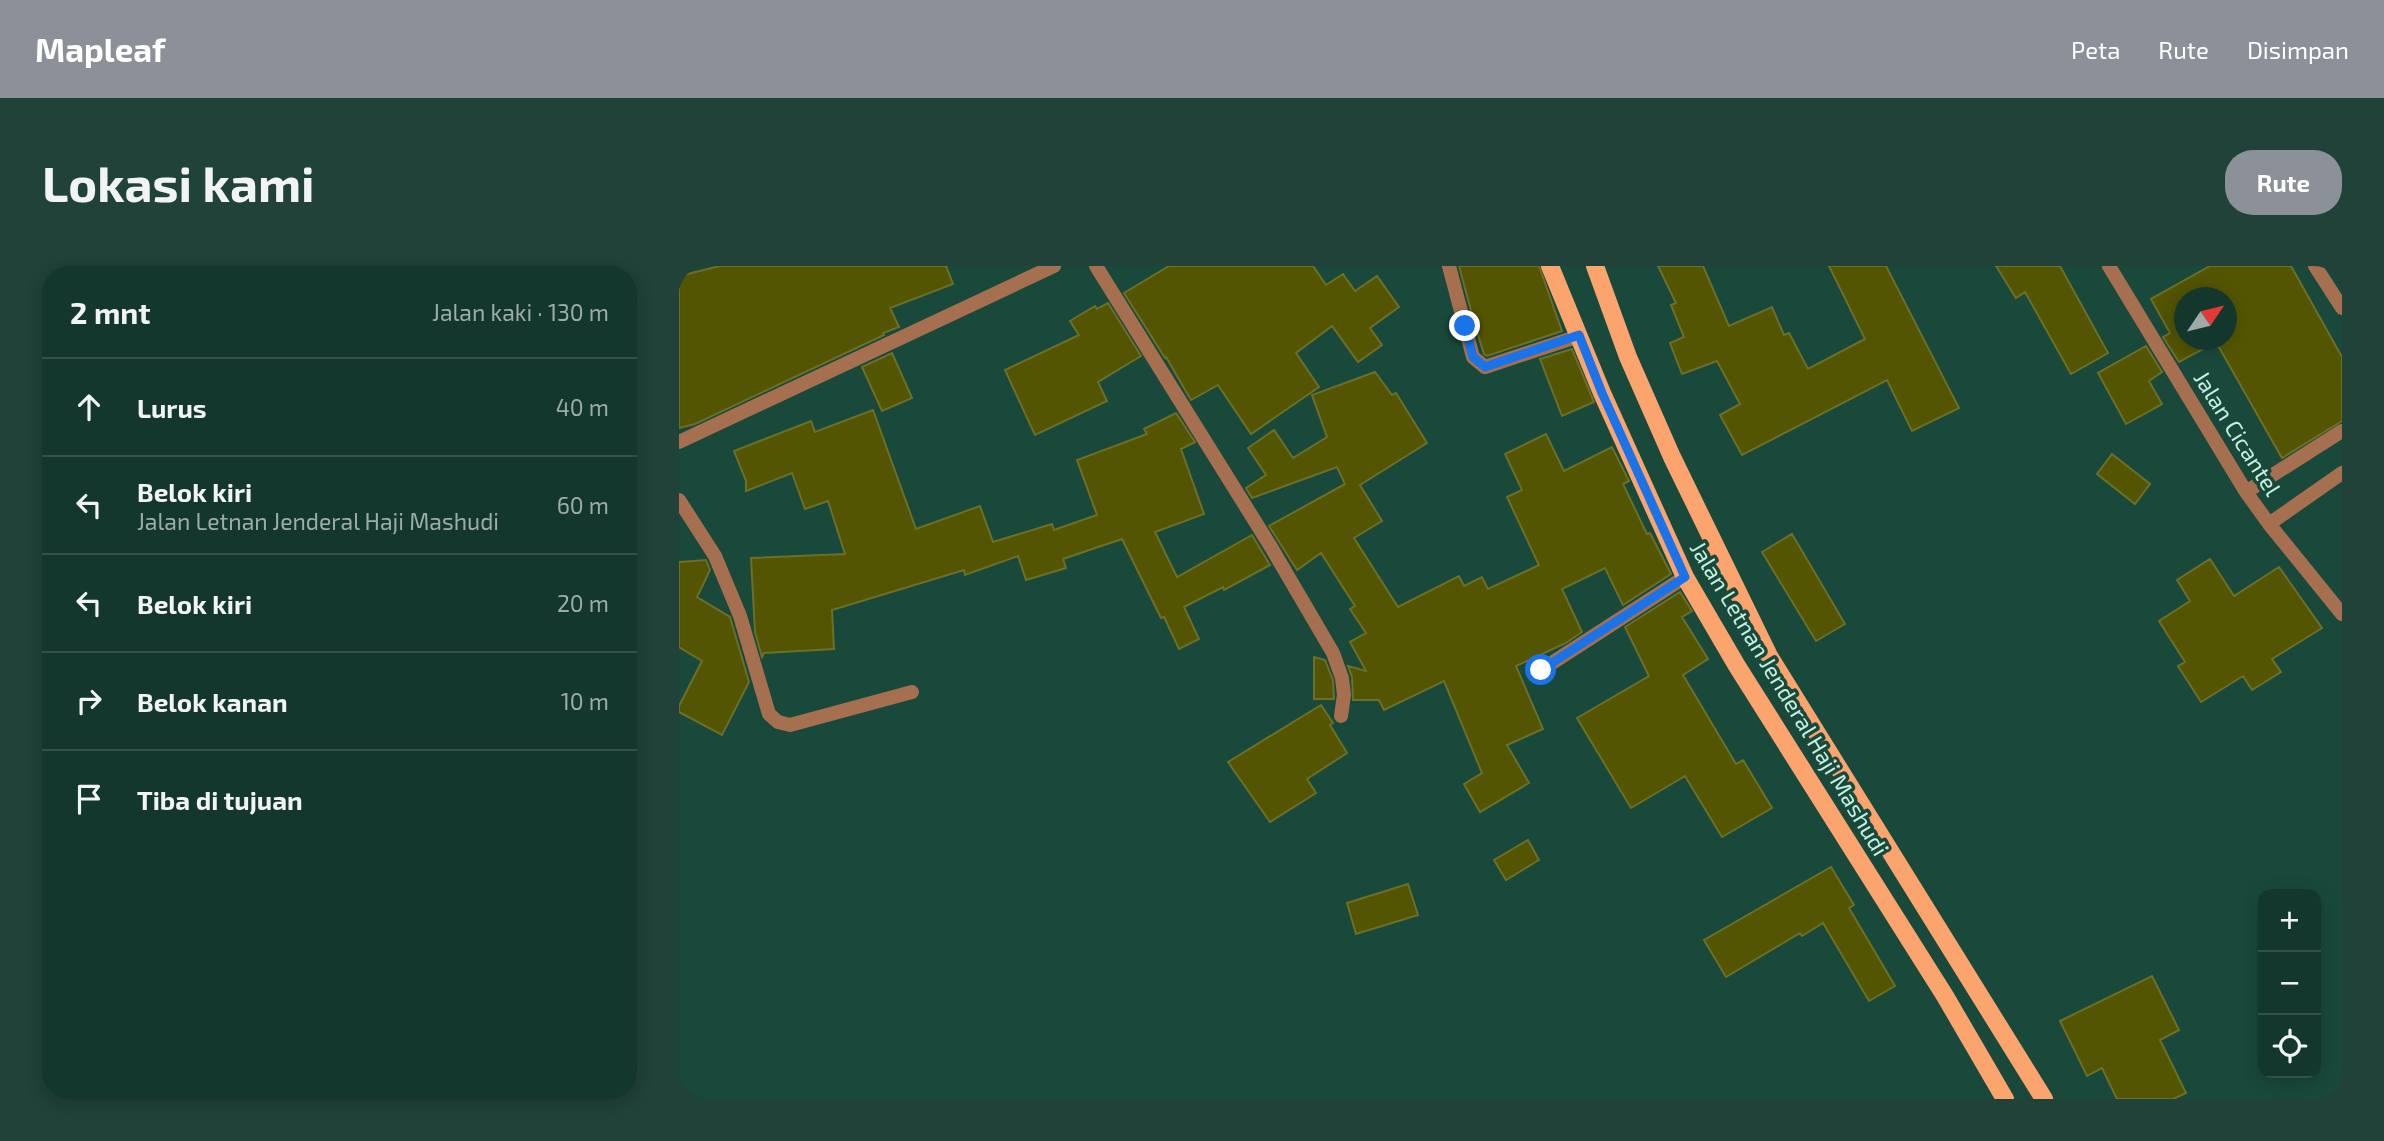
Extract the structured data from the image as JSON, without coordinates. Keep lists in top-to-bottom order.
{
  "streets": {
    "main road": ["Jalan Letnan Jenderal Haji Mashudi"],
    "street": ["Jalan Cicantel"]
  },
  "north": "top right",
  "page": {
    "header": "Mapleaf",
    "nav": ["Peta", "Rute", "Disimpan"],
    "buttons": "Rute",
    "title": "Lokasi kami",
    "heading": ["2 mnt", "Jalan kaki · 130 m"],
    "list": [
      ["Lurus", "40 m"],
      ["Belok kiri", "Jalan Letnan Jenderal Haji Mashudi", "60 m"],
      ["Belok kiri", "20 m"],
      ["Belok kanan", "10 m"],
      "Tiba di tujuan"
    ],
    "map_buttons": ["+", "−"]
  }
}
